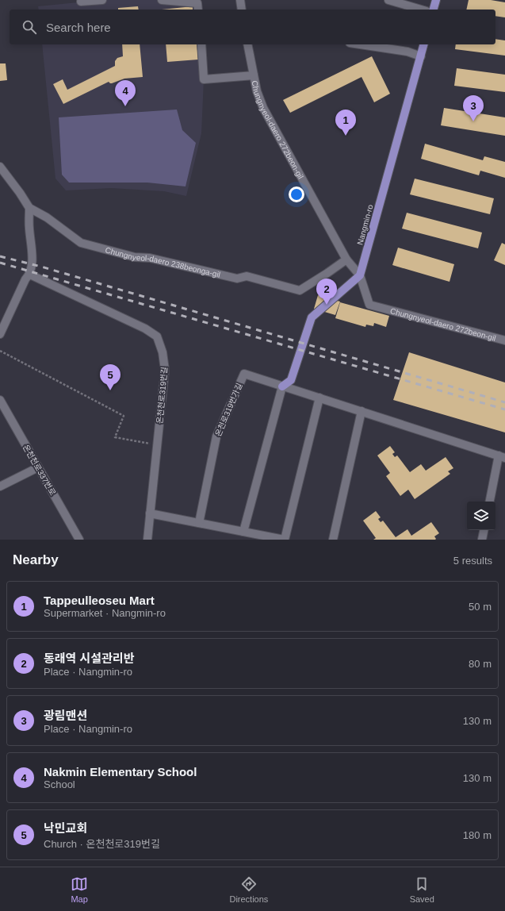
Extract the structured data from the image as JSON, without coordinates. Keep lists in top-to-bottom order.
{
  "streets": {
    "main road": ["Nangmin-ro"],
    "street": [
      "Chungnyeol-daero 272beon-gil",
      "Chungnyeol-daero 238beonga-gil",
      "온천천로319번길",
      "온천로319번가길",
      "온천천로337번로"
    ]
  },
  "crossings": [
    ["Chungnyeol-daero 272beon-gil", "Nangmin-ro"],
    ["Chungnyeol-daero 272beon-gil", "Chungnyeol-daero 238beonga-gil"]
  ],
  "page": {
    "search": "Search here",
    "pins": [
      "4",
      "3",
      "1",
      "2",
      "5"
    ],
    "heading": ["Nearby", "5 results"],
    "list": [
      {
        "mark": "1",
        "name": "Tappeulleoseu Mart",
        "note": "Supermarket · Nangmin-ro",
        "value": "50 m"
      },
      {
        "mark": "2",
        "name": "동래역 시설관리반",
        "note": "Place · Nangmin-ro",
        "value": "80 m"
      },
      {
        "mark": "3",
        "name": "광림맨션",
        "note": "Place · Nangmin-ro",
        "value": "130 m"
      },
      {
        "mark": "4",
        "name": "Nakmin Elementary School",
        "note": "School",
        "value": "130 m"
      },
      {
        "mark": "5",
        "name": "낙민교회",
        "note": "Church · 온천천로319번길",
        "value": "180 m"
      }
    ],
    "nav": ["Map", "Directions", "Saved"]
  }
}
